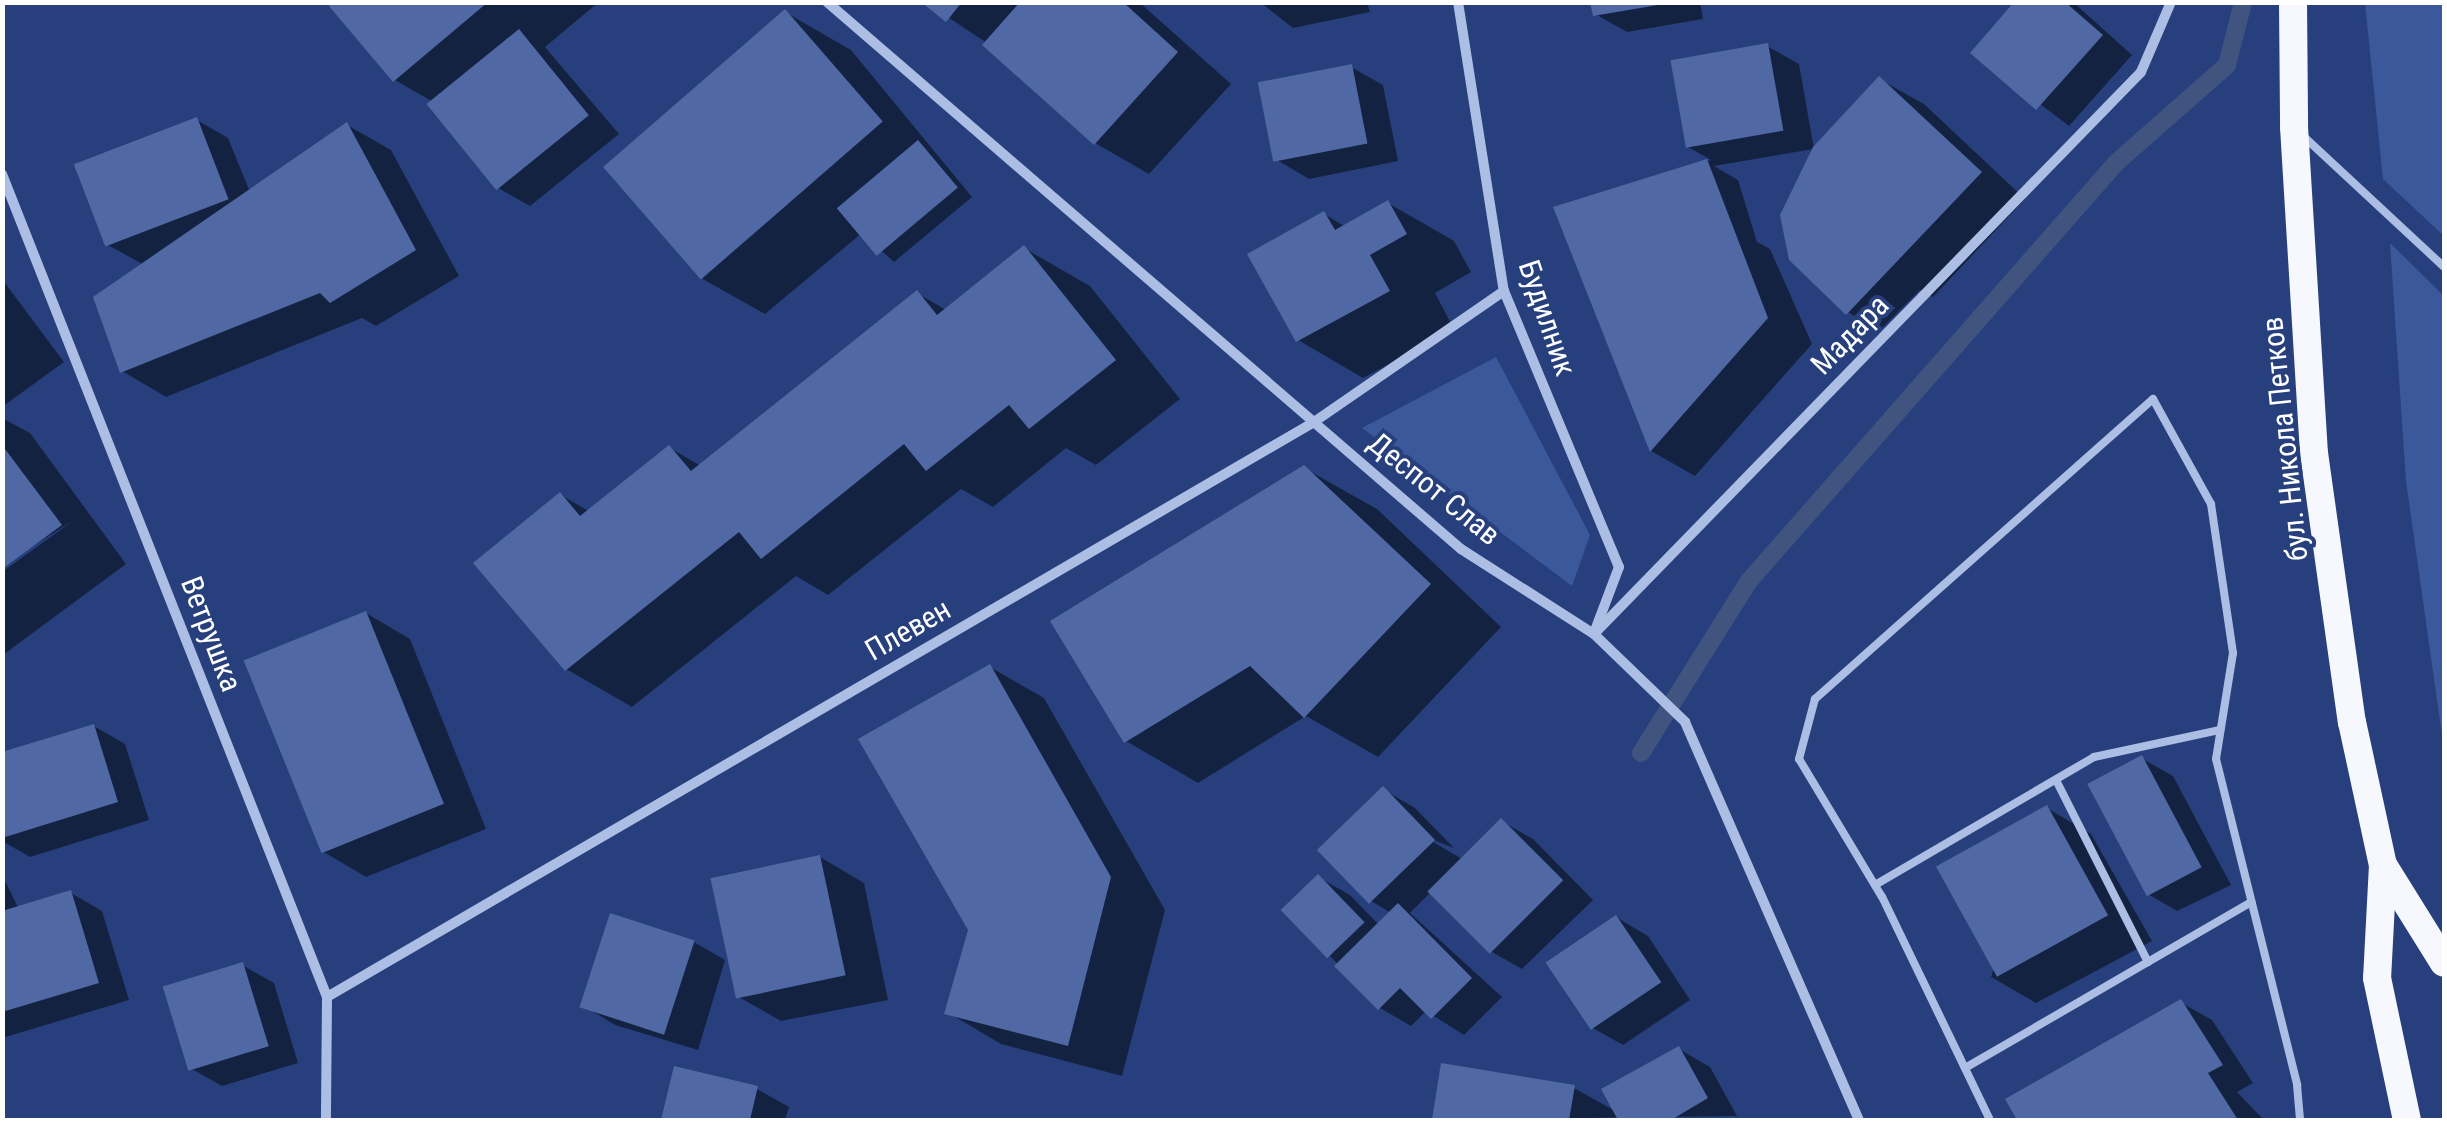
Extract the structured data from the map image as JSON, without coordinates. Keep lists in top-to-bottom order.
{
  "streets": {
    "highway": ["бул. Никола Петков"],
    "street": [
      "Будилник",
      "Мадара",
      "Деспот Слав",
      "Плевен",
      "Ветрушка"
    ]
  },
  "crossings": [
    ["Будилник", "Мадара"],
    ["Будилник", "Деспот Слав"],
    ["Будилник", "Плевен"],
    ["Мадара", "Деспот Слав"],
    ["Деспот Слав", "Плевен"],
    ["Плевен", "Ветрушка"]
  ]
}
